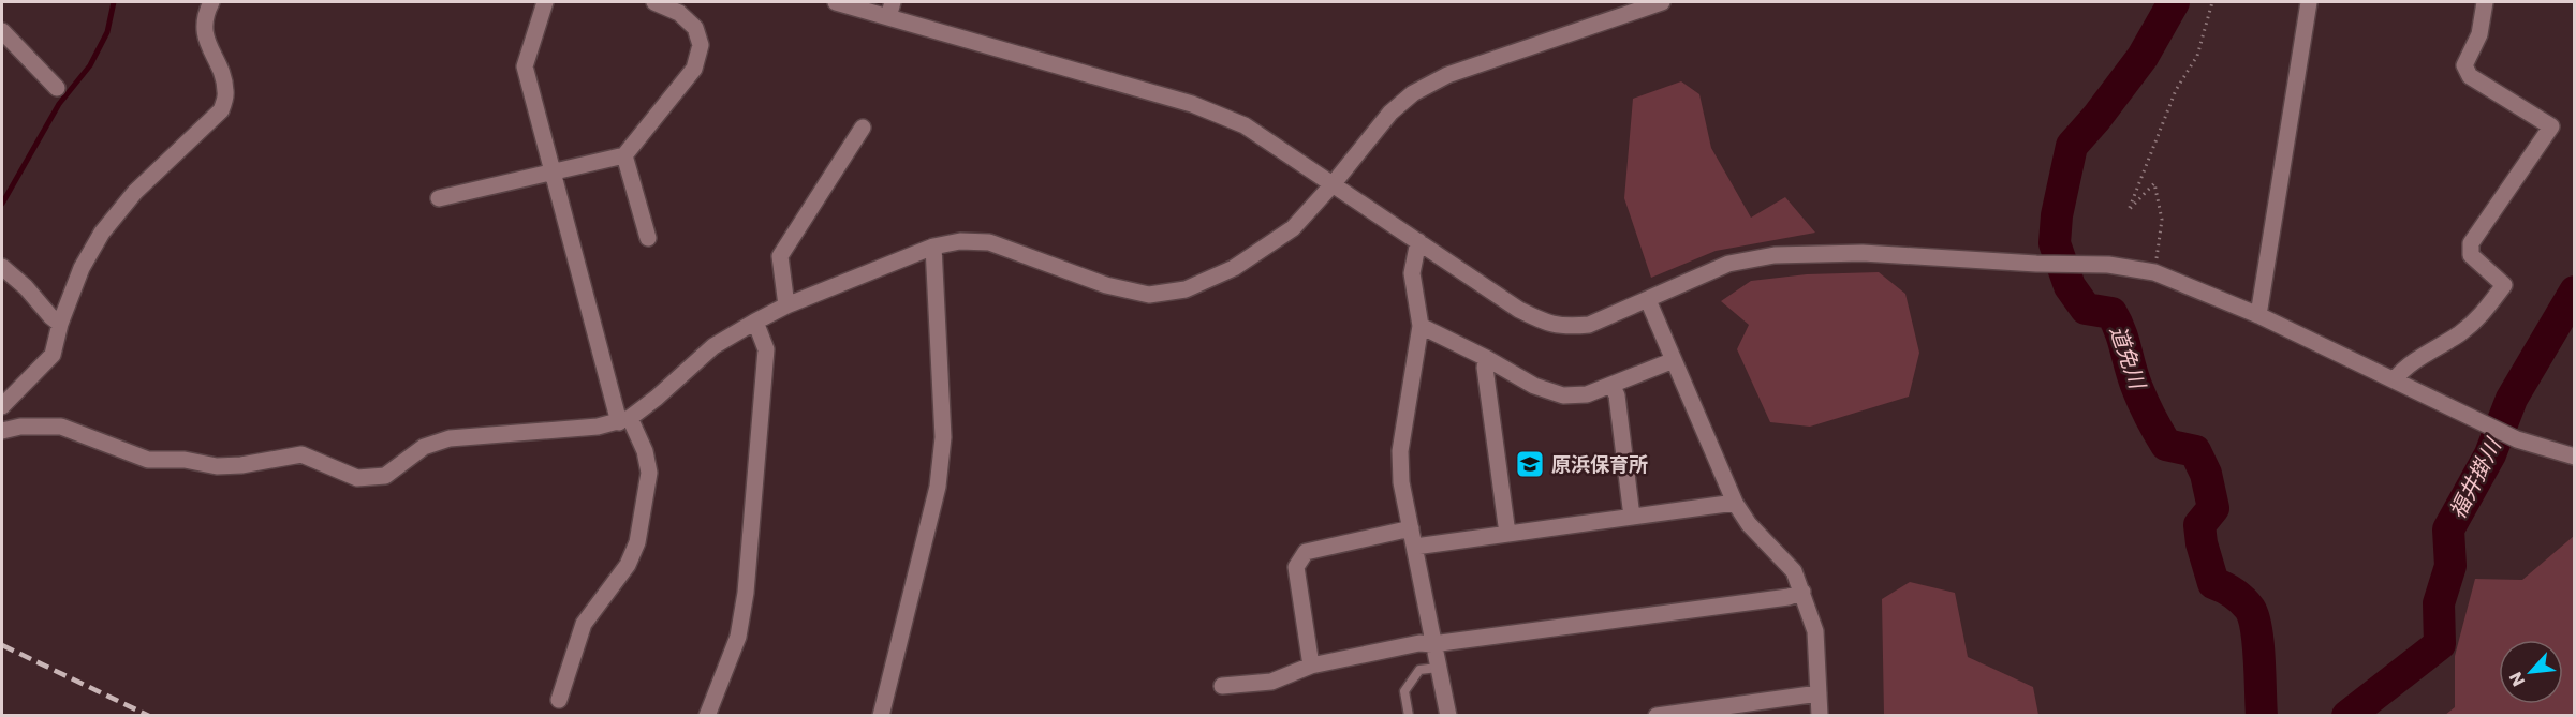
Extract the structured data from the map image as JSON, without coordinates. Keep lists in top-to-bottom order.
{
  "water": ["道免川", "福井掛川"],
  "places": {
    "school or university": ["原浜保育所"]
  },
  "north": "bottom left"
}
